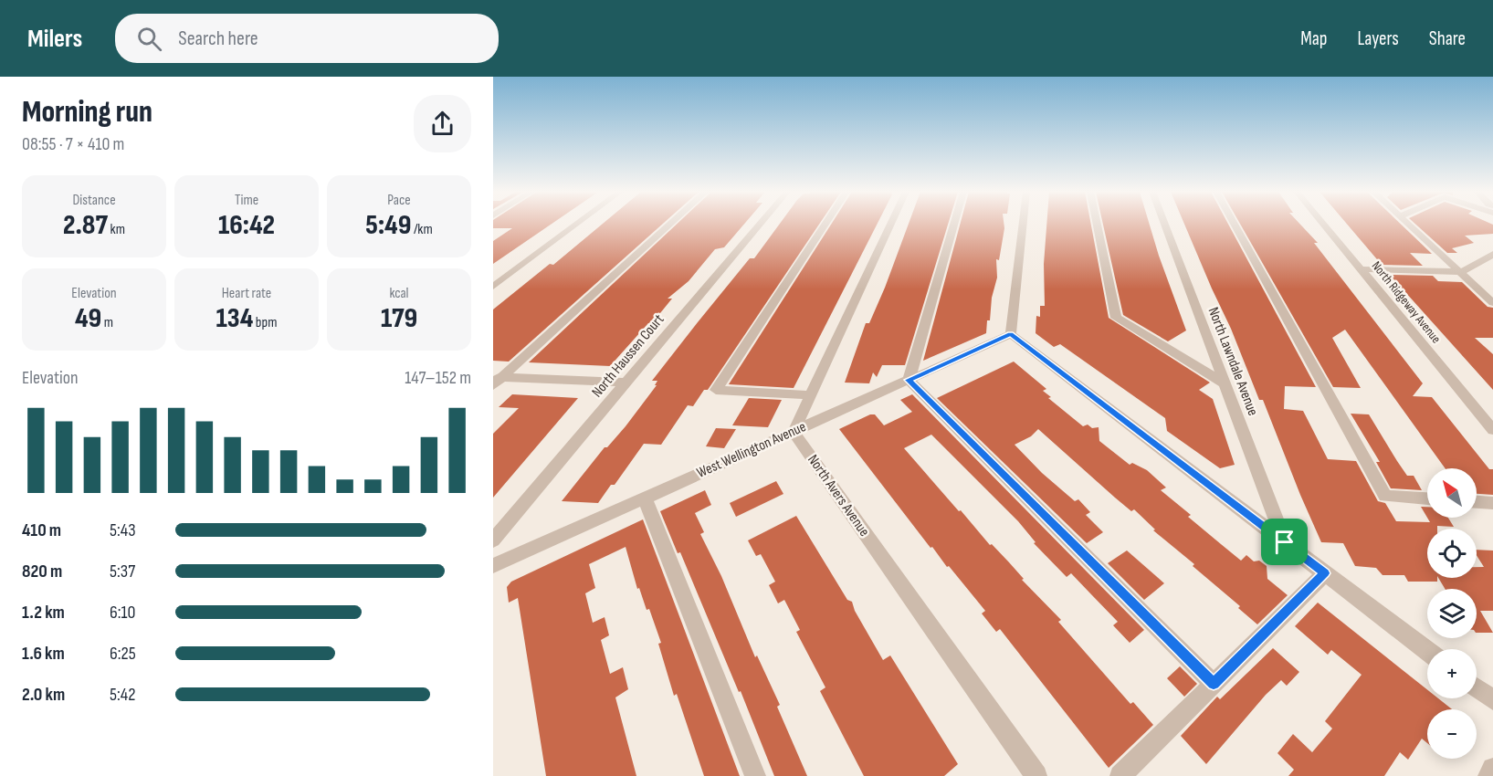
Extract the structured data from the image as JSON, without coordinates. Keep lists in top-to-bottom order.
{
  "streets": {
    "street": [
      "North Ridgeway Avenue",
      "North Haussen Court",
      "North Lawndale Avenue",
      "West Wellington Avenue",
      "North Avers Avenue"
    ]
  },
  "crossings": [
    ["West Wellington Avenue", "North Avers Avenue"]
  ],
  "north": "top left",
  "page": {
    "header": "Milers",
    "search": "Search here",
    "nav": ["Map", "Layers", "Share"],
    "heading": ["Morning run", "08:55 · 7 × 410 m"],
    "stats": [
      ["Distance", "2.87 km"],
      ["Time", "16:42"],
      ["Pace", "5:49 /km"],
      ["Elevation", "49 m"],
      ["Heart rate", "134 bpm"],
      ["kcal", "179"]
    ],
    "chart": ["Elevation", "147–152 m"],
    "map_buttons": ["+", "−"],
    "list": [
      {
        "name": "410 m",
        "note": "5:43"
      },
      {
        "name": "820 m",
        "note": "5:37"
      },
      {
        "name": "1.2 km",
        "note": "6:10"
      },
      {
        "name": "1.6 km",
        "note": "6:25"
      },
      {
        "name": "2.0 km",
        "note": "5:42"
      }
    ]
  }
}
